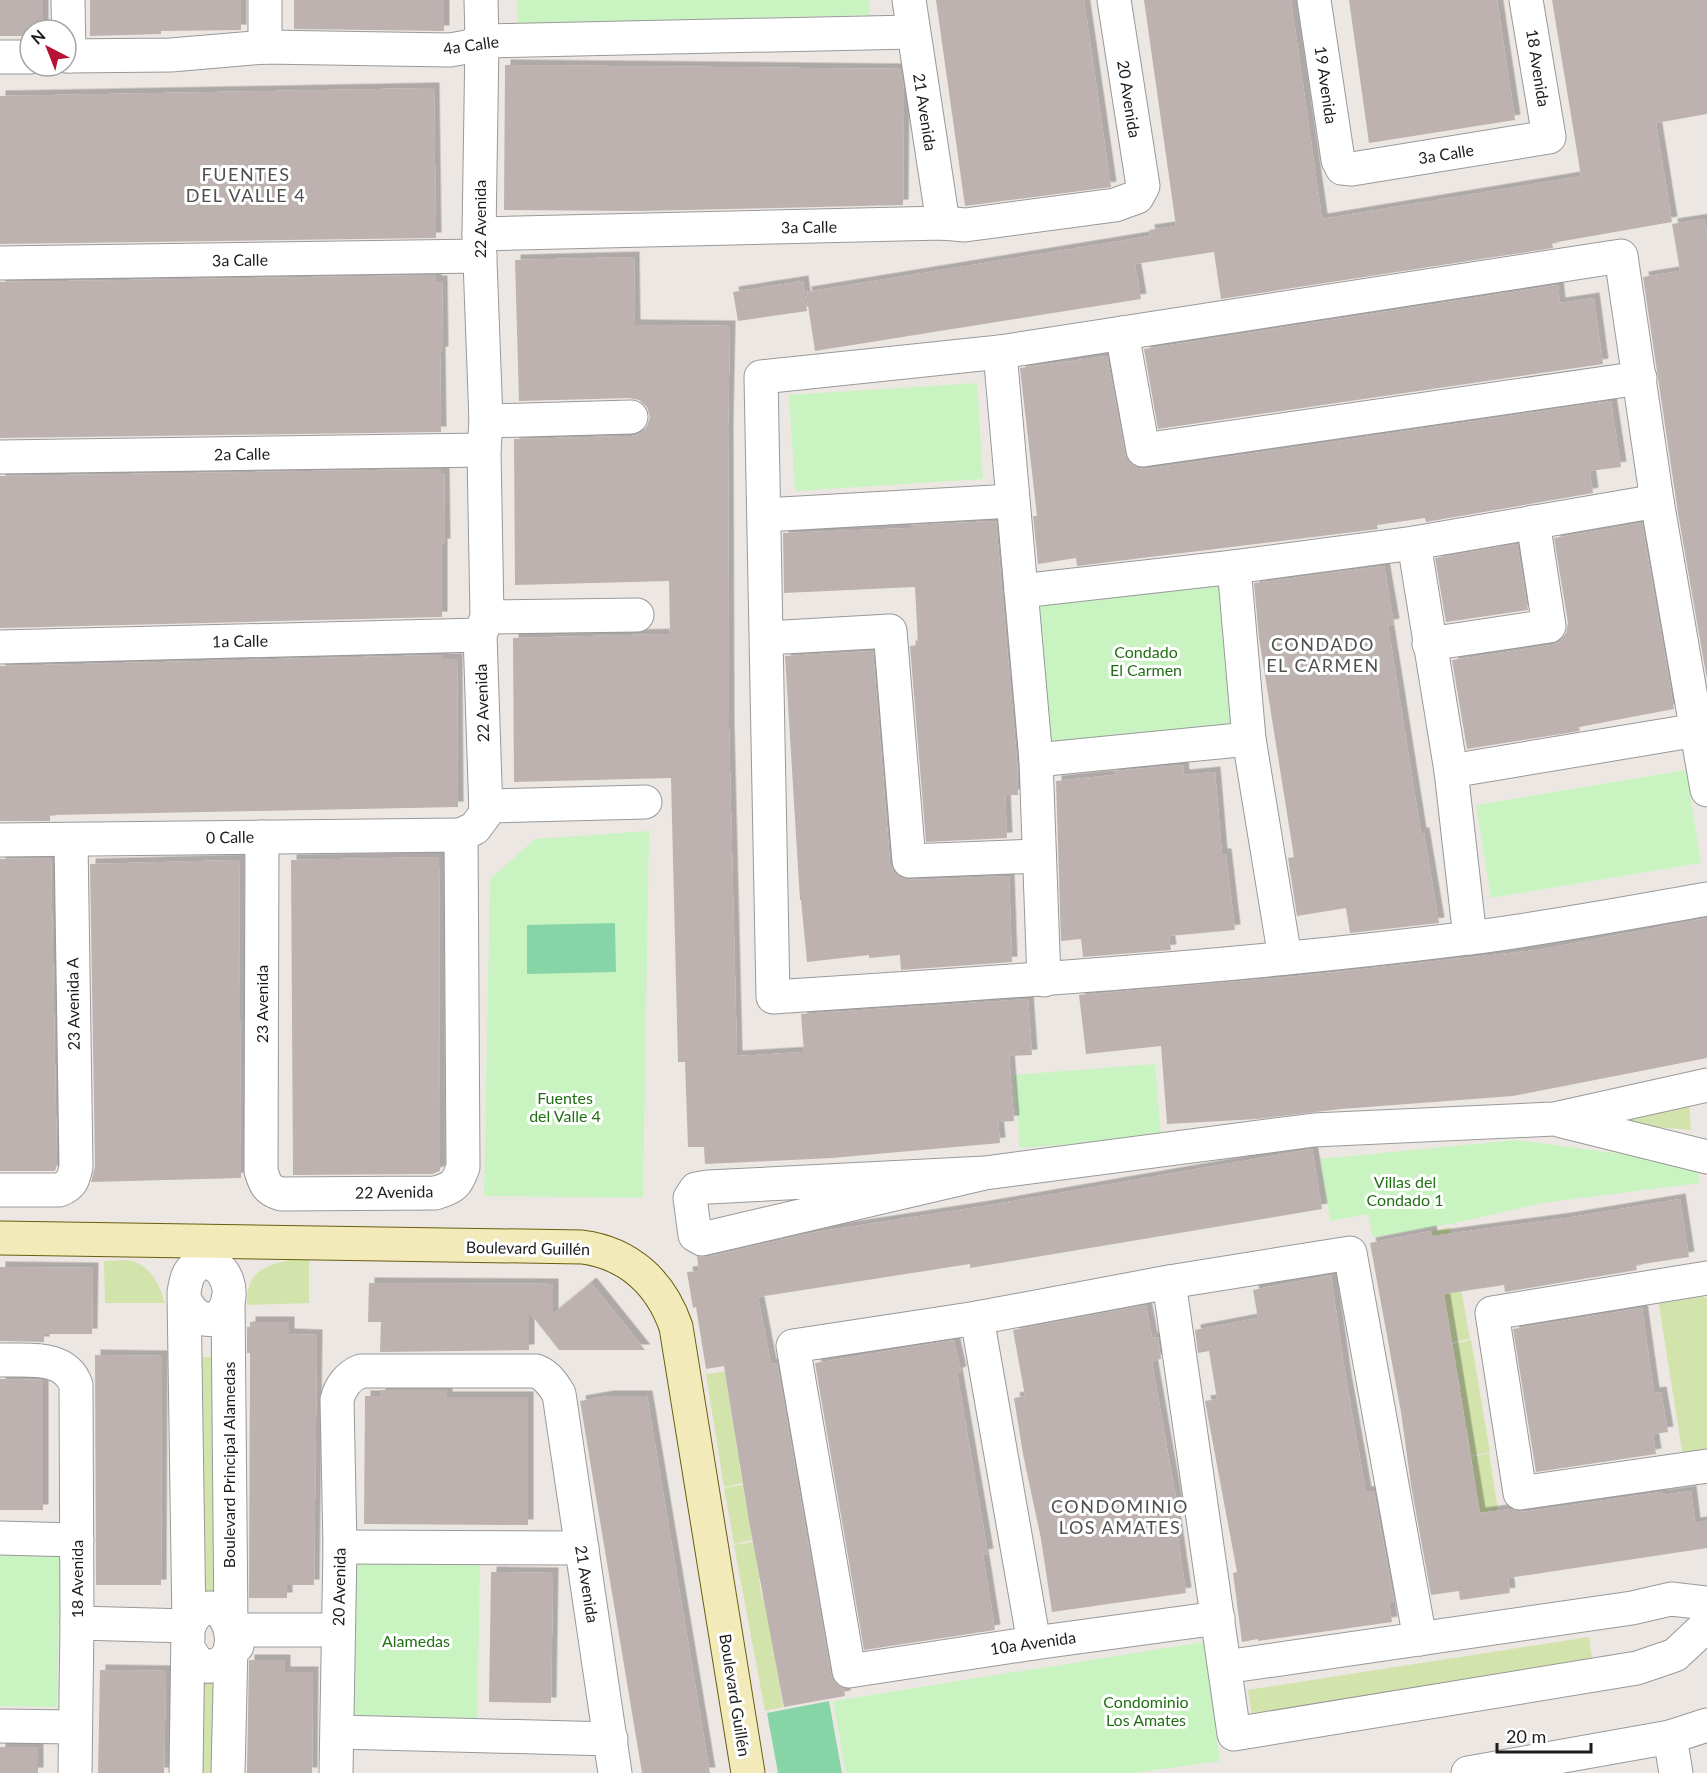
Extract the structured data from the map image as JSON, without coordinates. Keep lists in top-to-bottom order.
{
  "streets": {
    "main road": ["Boulevard Guillén"],
    "street": [
      "4a Calle",
      "18 Avenida",
      "19 Avenida",
      "20 Avenida",
      "21 Avenida",
      "3a Calle",
      "22 Avenida",
      "2a Calle",
      "1a Calle",
      "0 Calle",
      "23 Avenida A",
      "23 Avenida",
      "Boulevard Principal Alamedas",
      "10a Avenida"
    ]
  },
  "crossings": [
    ["4a Calle", "21 Avenida"],
    ["4a Calle", "22 Avenida"],
    ["18 Avenida", "3a Calle"],
    ["19 Avenida", "3a Calle"],
    ["20 Avenida", "21 Avenida"],
    ["20 Avenida", "3a Calle"],
    ["21 Avenida", "3a Calle"],
    ["3a Calle", "22 Avenida"],
    ["22 Avenida", "2a Calle"],
    ["22 Avenida", "1a Calle"],
    ["22 Avenida", "0 Calle"],
    ["22 Avenida", "23 Avenida"],
    ["0 Calle", "23 Avenida A"],
    ["0 Calle", "23 Avenida"]
  ],
  "districts": ["FUENTES DEL VALLE 4", "CONDADO EL CARMEN", "CONDOMINIO LOS AMATES"],
  "parks": [
    "Condado El Carmen",
    "Fuentes del Valle 4",
    "Villas del Condado 1",
    "Alamedas",
    "Condominio Los Amates"
  ],
  "scale_bar": "20 m",
  "north": "top left"
}
